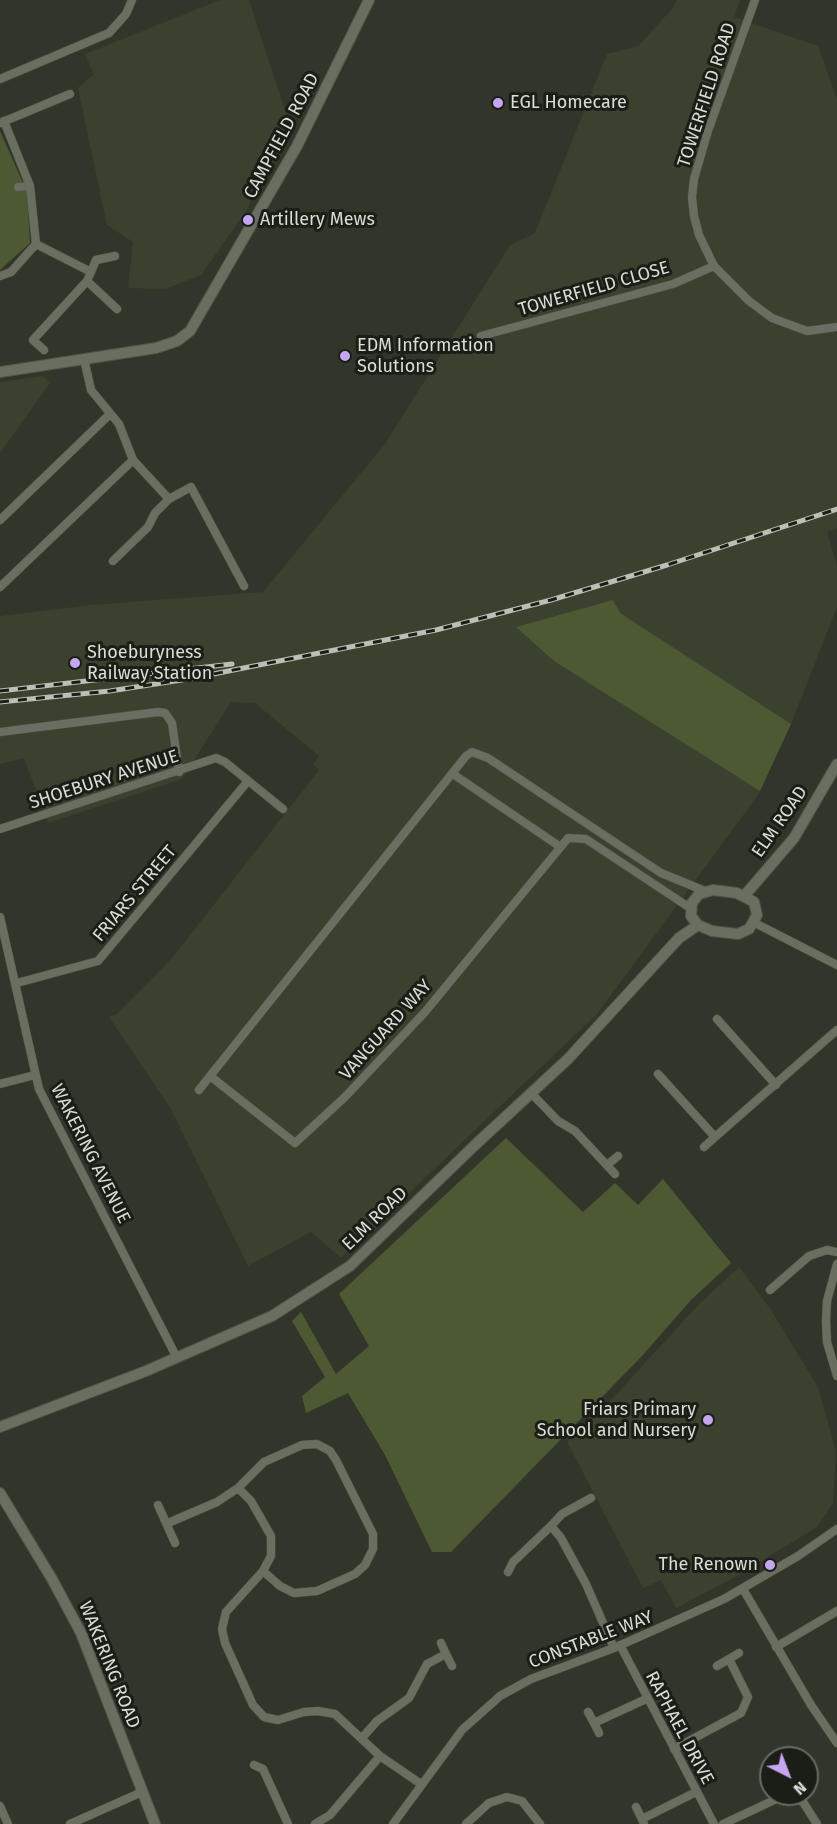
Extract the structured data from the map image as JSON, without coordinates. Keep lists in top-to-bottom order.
{
  "streets": {
    "street": [
      "TOWERFIELD ROAD",
      "CAMPFIELD ROAD",
      "TOWERFIELD CLOSE",
      "SHOEBURY AVENUE",
      "ELM ROAD",
      "FRIARS STREET",
      "VANGUARD WAY",
      "WAKERING AVENUE",
      "CONSTABLE WAY",
      "WAKERING ROAD",
      "RAPHAEL DRIVE"
    ]
  },
  "crossings": [
    ["TOWERFIELD ROAD", "TOWERFIELD CLOSE"],
    ["SHOEBURY AVENUE", "FRIARS STREET"],
    ["ELM ROAD", "WAKERING AVENUE"],
    ["FRIARS STREET", "WAKERING AVENUE"],
    ["CONSTABLE WAY", "RAPHAEL DRIVE"]
  ],
  "places": [
    "EGL Homecare",
    "Artillery Mews",
    "EDM Information Solutions",
    "Shoeburyness Railway Station",
    "Friars Primary School and Nursery",
    "The Renown"
  ],
  "north": "bottom right"
}
